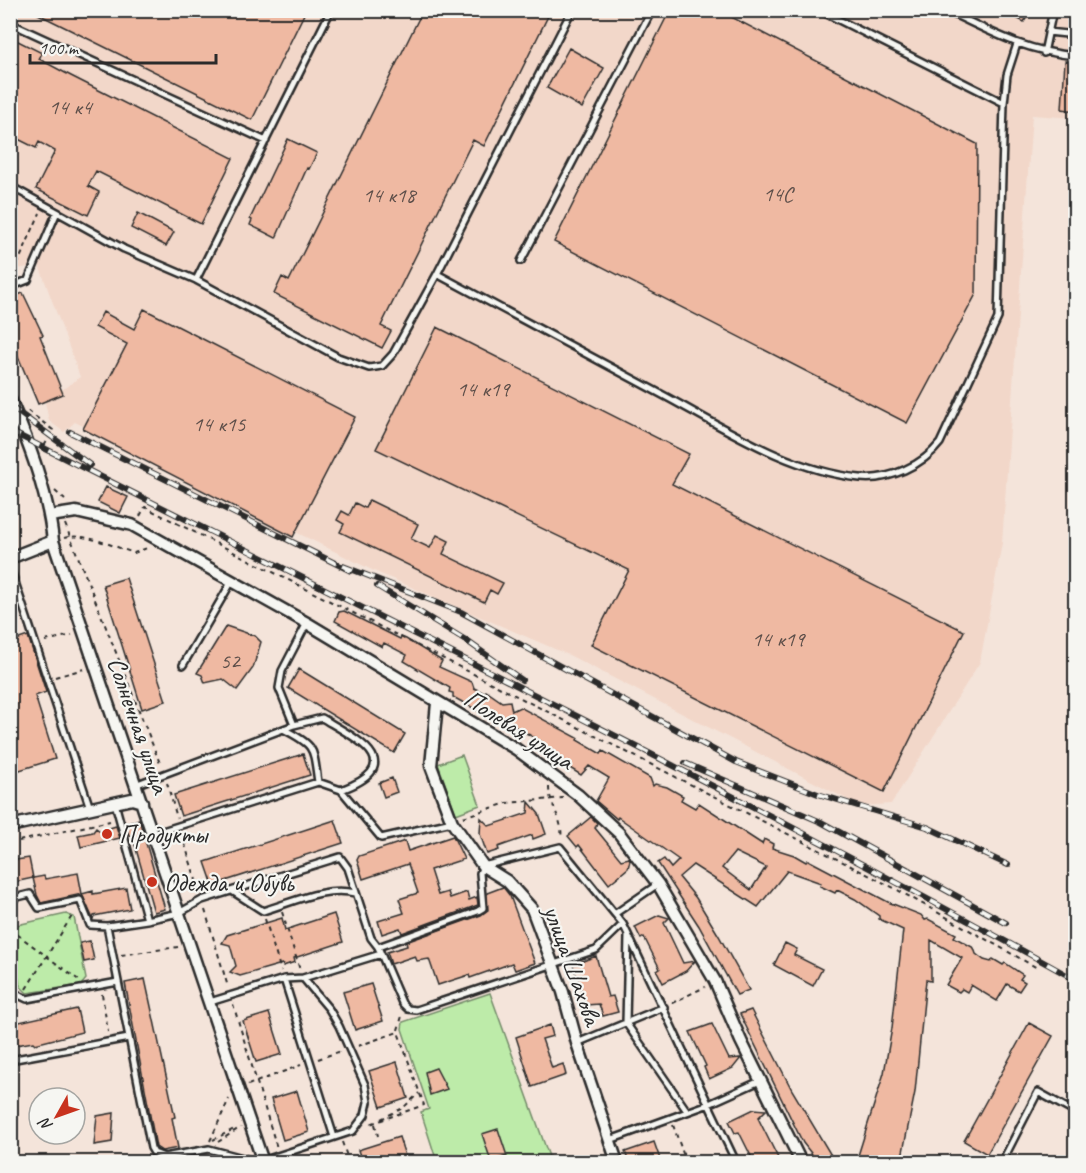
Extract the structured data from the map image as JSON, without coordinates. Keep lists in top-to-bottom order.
{
  "streets": {
    "street": ["Солнечная улица", "Полевая улица", "улица Шахова"]
  },
  "crossings": [
    ["Солнечная улица", "Полевая улица"],
    ["Полевая улица", "улица Шахова"]
  ],
  "places": ["Продукты", "Одежда и Обувь"],
  "house_numbers": [
    "14 к4",
    "14С",
    "14 к18",
    "14 к19",
    "14 к15",
    "14 к19",
    "52"
  ],
  "scale_bar": "100 m",
  "north": "bottom left"
}
